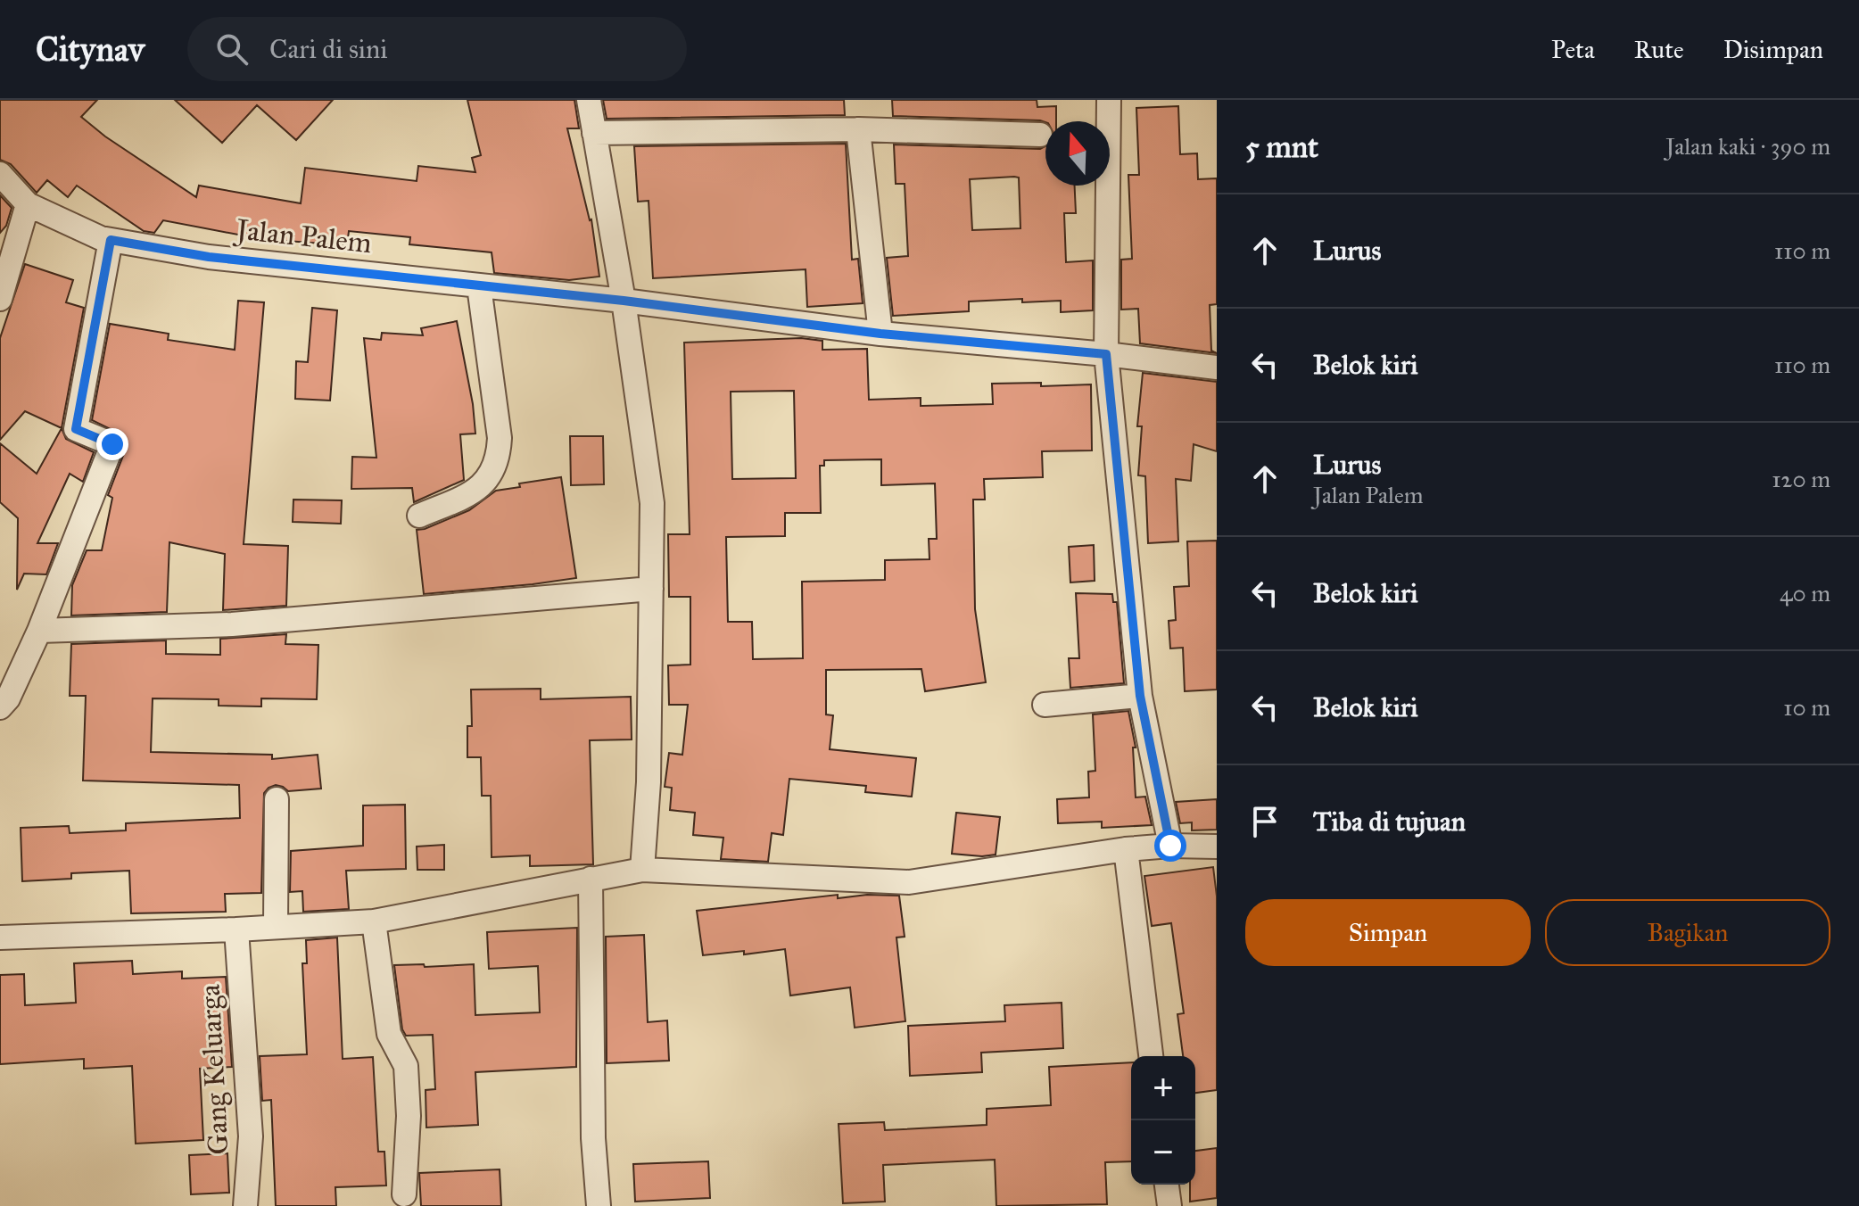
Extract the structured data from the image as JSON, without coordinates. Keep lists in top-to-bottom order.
{
  "streets": {
    "street": ["Jalan Palem", "Gang Keluarga"]
  },
  "north": "top",
  "page": {
    "header": "Citynav",
    "search": "Cari di sini",
    "nav": ["Peta", "Rute", "Disimpan"],
    "heading": ["5 mnt", "Jalan kaki · 390 m"],
    "list": [
      ["Lurus", "110 m"],
      ["Belok kiri", "110 m"],
      ["Lurus", "Jalan Palem", "120 m"],
      ["Belok kiri", "40 m"],
      ["Belok kiri", "10 m"],
      "Tiba di tujuan"
    ],
    "buttons": ["Simpan", "Bagikan"],
    "map_buttons": ["+", "−"]
  }
}
